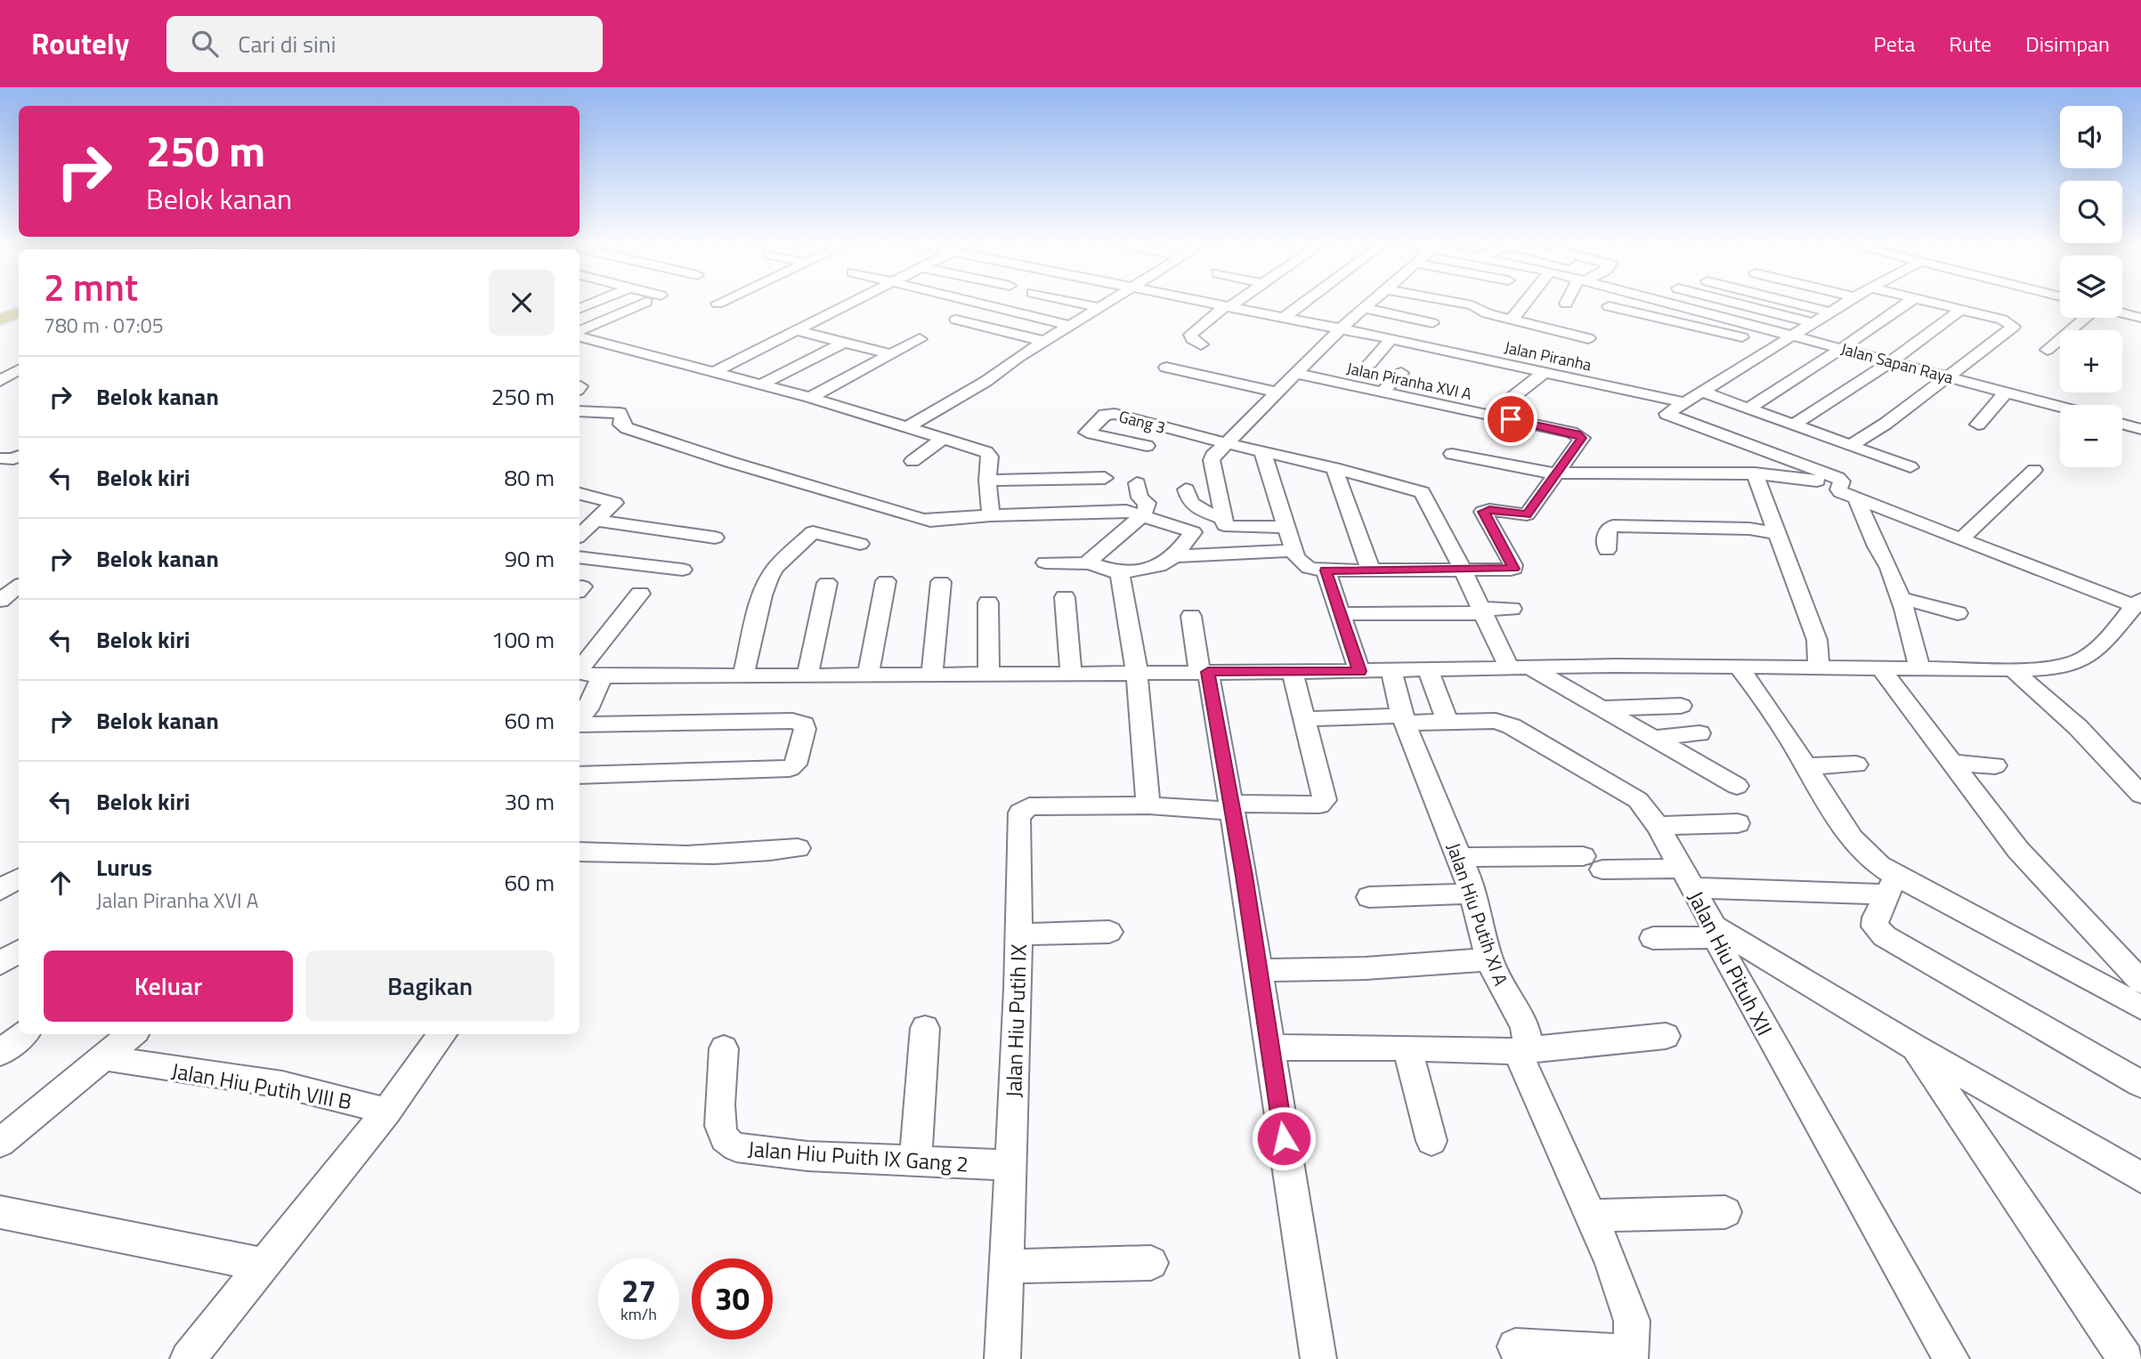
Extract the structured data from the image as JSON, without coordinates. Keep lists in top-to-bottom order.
{
  "streets": {
    "street": [
      "Jalan Piranha",
      "Jalan Sapan Raya",
      "Jalan Piranha XVI A",
      "Gang 3",
      "Jalan Hiu Putih XI A",
      "Jalan Hiu Pituh XII",
      "Jalan Hiu Putih IX",
      "Jalan Hiu Putih VIII B",
      "Jalan Hiu Puith IX Gang 2"
    ]
  },
  "crossings": [
    ["Jalan Hiu Putih XI A", "Jalan Hiu Pituh XII"],
    ["Jalan Hiu Putih IX", "Jalan Hiu Puith IX Gang 2"]
  ],
  "page": {
    "header": "Routely",
    "search": "Cari di sini",
    "nav": ["Peta", "Rute", "Disimpan"],
    "map_buttons": ["+", "−"],
    "turn": ["250 m", "Belok kanan"],
    "heading": ["2 mnt", "780 m · 07:05"],
    "list": [
      {
        "name": "Belok kanan",
        "value": "250 m"
      },
      {
        "name": "Belok kiri",
        "value": "80 m"
      },
      {
        "name": "Belok kanan",
        "value": "90 m"
      },
      {
        "name": "Belok kiri",
        "value": "100 m"
      },
      {
        "name": "Belok kanan",
        "value": "60 m"
      },
      {
        "name": "Belok kiri",
        "value": "30 m"
      },
      {
        "name": "Lurus",
        "note": "Jalan Piranha XVI A",
        "value": "60 m"
      }
    ],
    "buttons": ["Keluar", "Bagikan"],
    "speed": "27 km/h",
    "limit": "30"
  }
}
